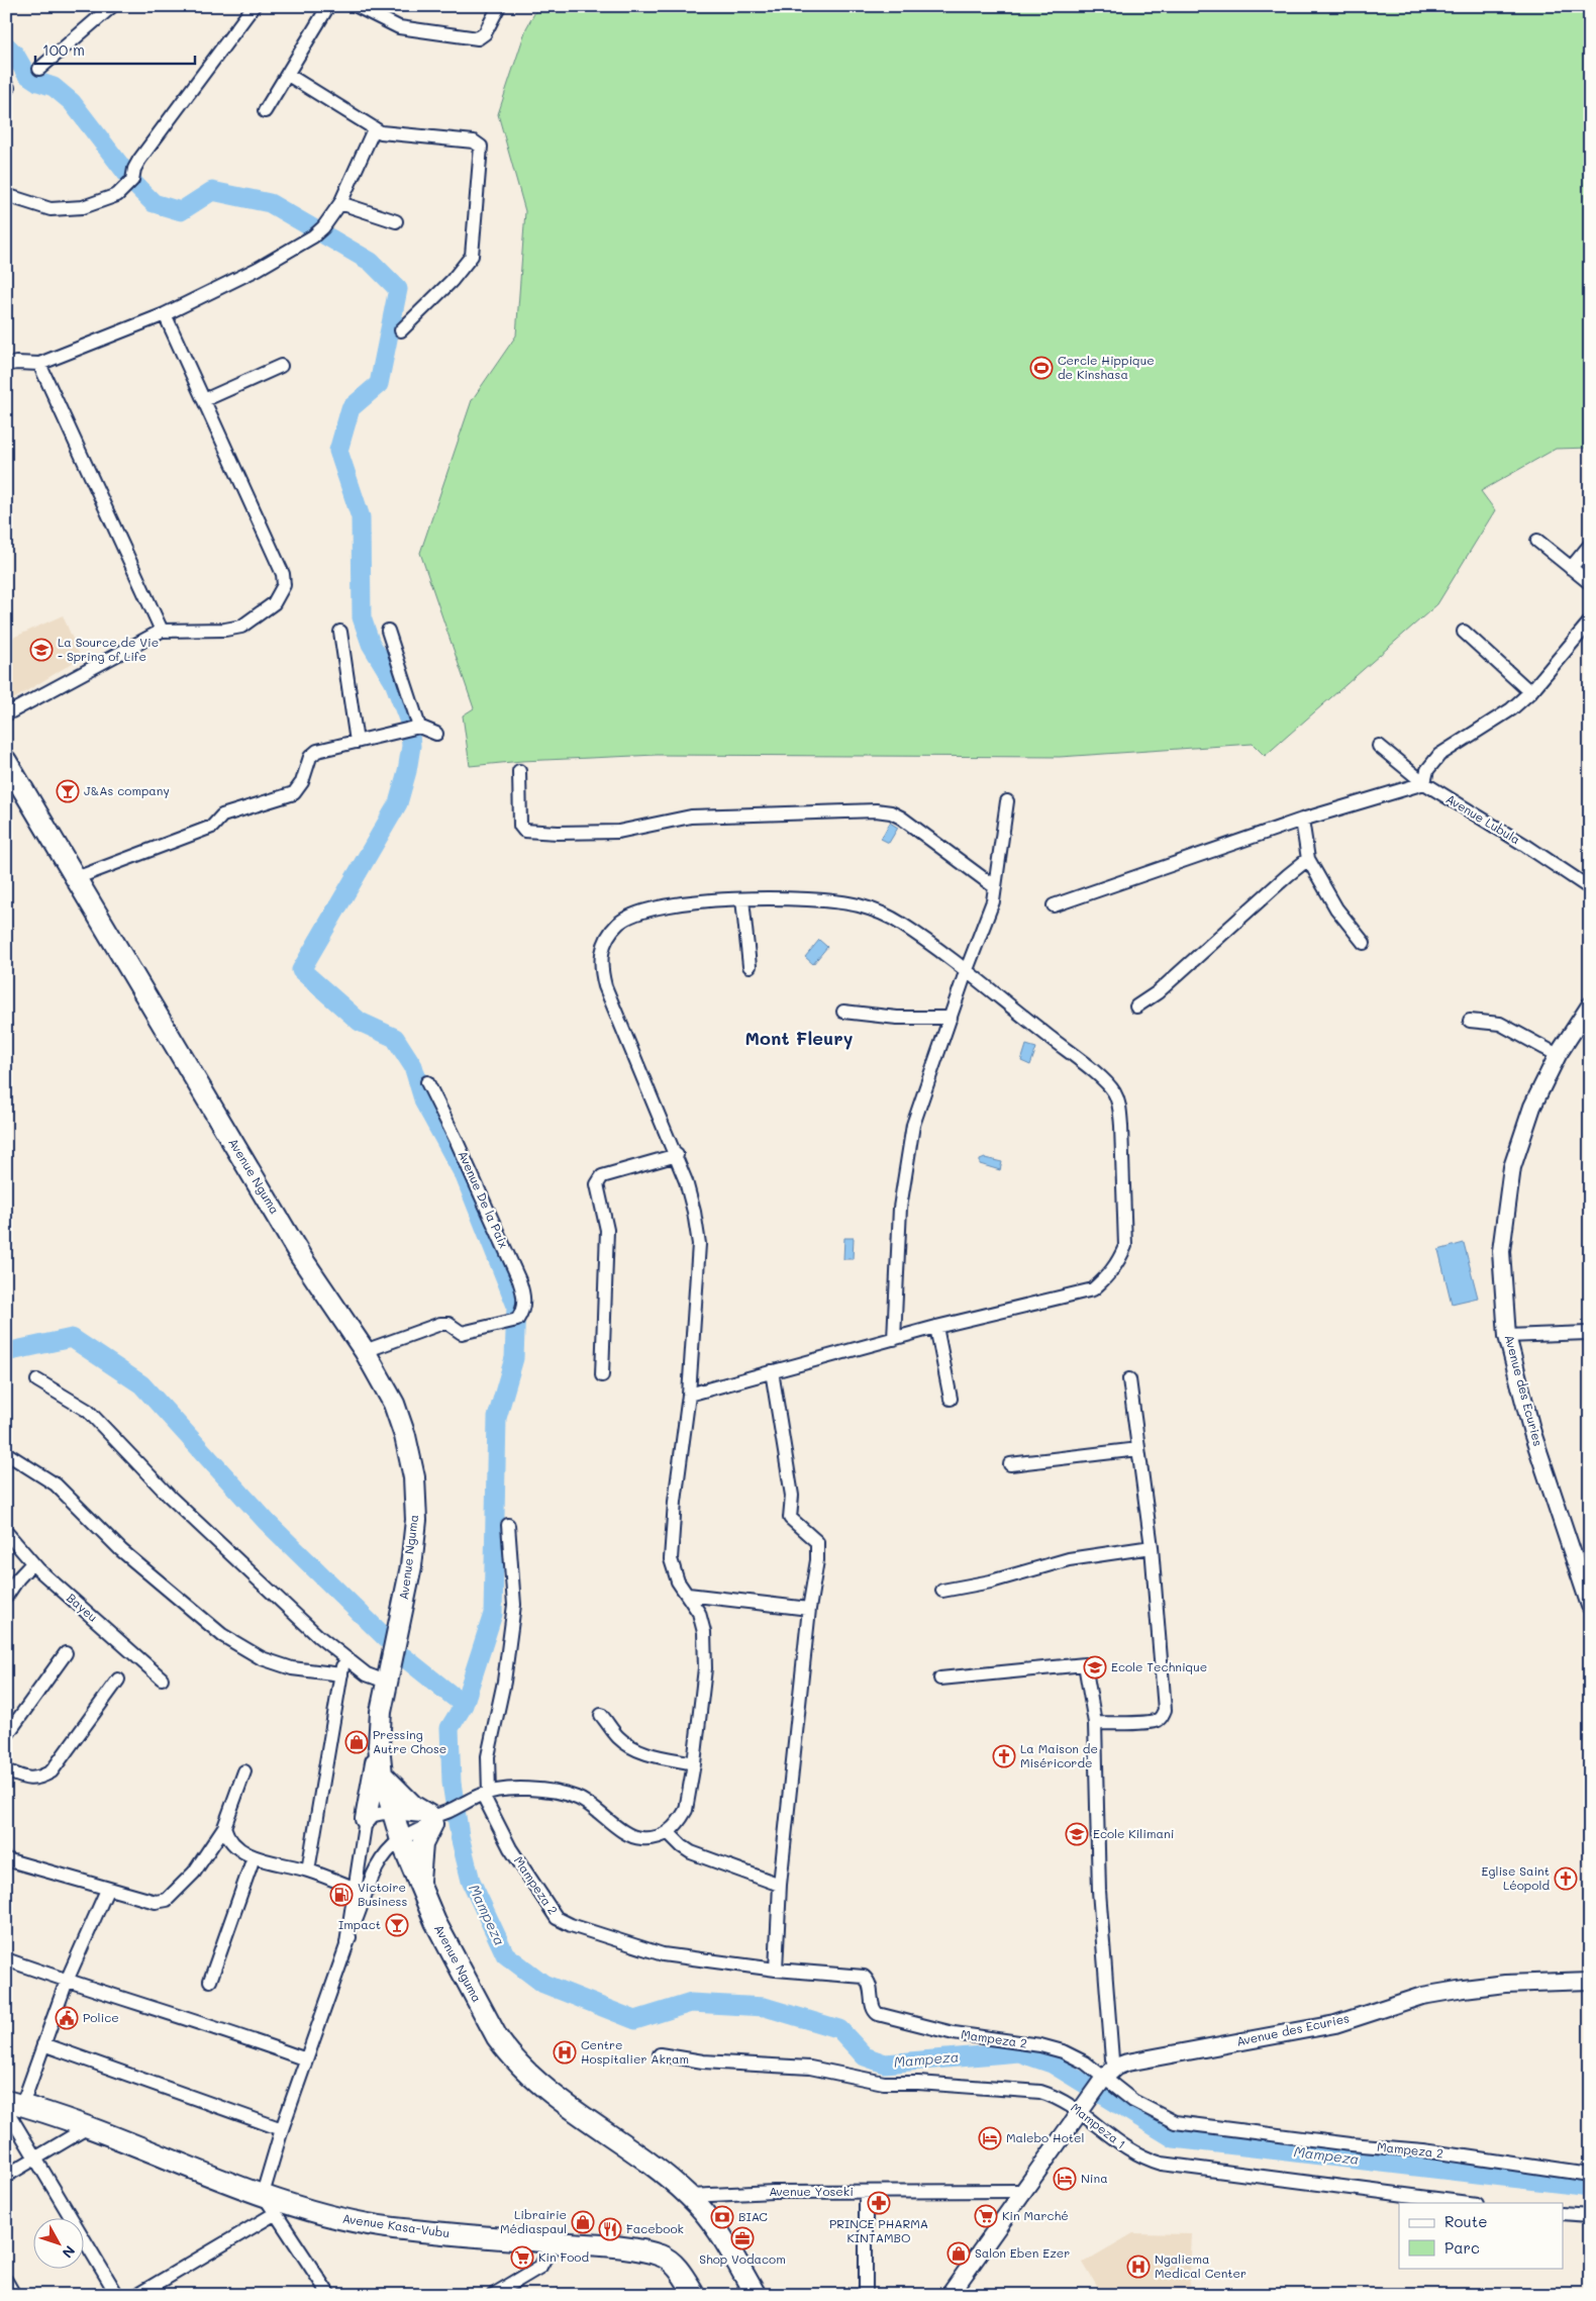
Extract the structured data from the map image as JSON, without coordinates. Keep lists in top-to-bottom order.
{
  "streets": {
    "main road": ["Avenue Nguma", "Avenue Kasa-Vubu"],
    "street": [
      "Avenue Lubula",
      "Avenue De la Paix",
      "Avenue des Ecuries",
      "Bayeu",
      "Mampeza 2",
      "Mampeza 1",
      "Avenue Yoseki"
    ]
  },
  "crossings": [
    ["Avenue Nguma", "Avenue De la Paix"],
    ["Avenue Nguma", "Avenue Yoseki"],
    ["Avenue des Ecuries", "Mampeza 2"]
  ],
  "districts": ["Mont Fleury"],
  "water": ["Mampeza"],
  "places": {
    "sports": ["Cercle Hippique de Kinshasa"],
    "school or university": ["La Source de Vie - Spring of Life", "Ecole Technique", "Ecole Kilimani"],
    "bar": ["J&As company", "Impact"],
    "shop": ["Pressing Autre Chose", "Librairie Médiaspaul", "Salon Eben Ezer"],
    "church": ["La Maison de Miséricorde", "Eglise Saint Léopold"],
    "fuel station": ["Victoire Business"],
    "public building": ["Police"],
    "hospital": ["Centre Hospitalier Akram", "Ngaliema Medical Center"],
    "hotel": ["Malebo Hotel", "Nina"],
    "pharmacy": ["PRINCE PHARMA KINTAMBO"],
    "supermarket": ["Kin Marché", "Kin Food"],
    "bank": ["BIAC"],
    "restaurant": ["Facebook"],
    "office": ["Shop Vodacom"]
  },
  "legend": ["Route", "Parc"],
  "scale_bar": "100 m",
  "north": "bottom right"
}
